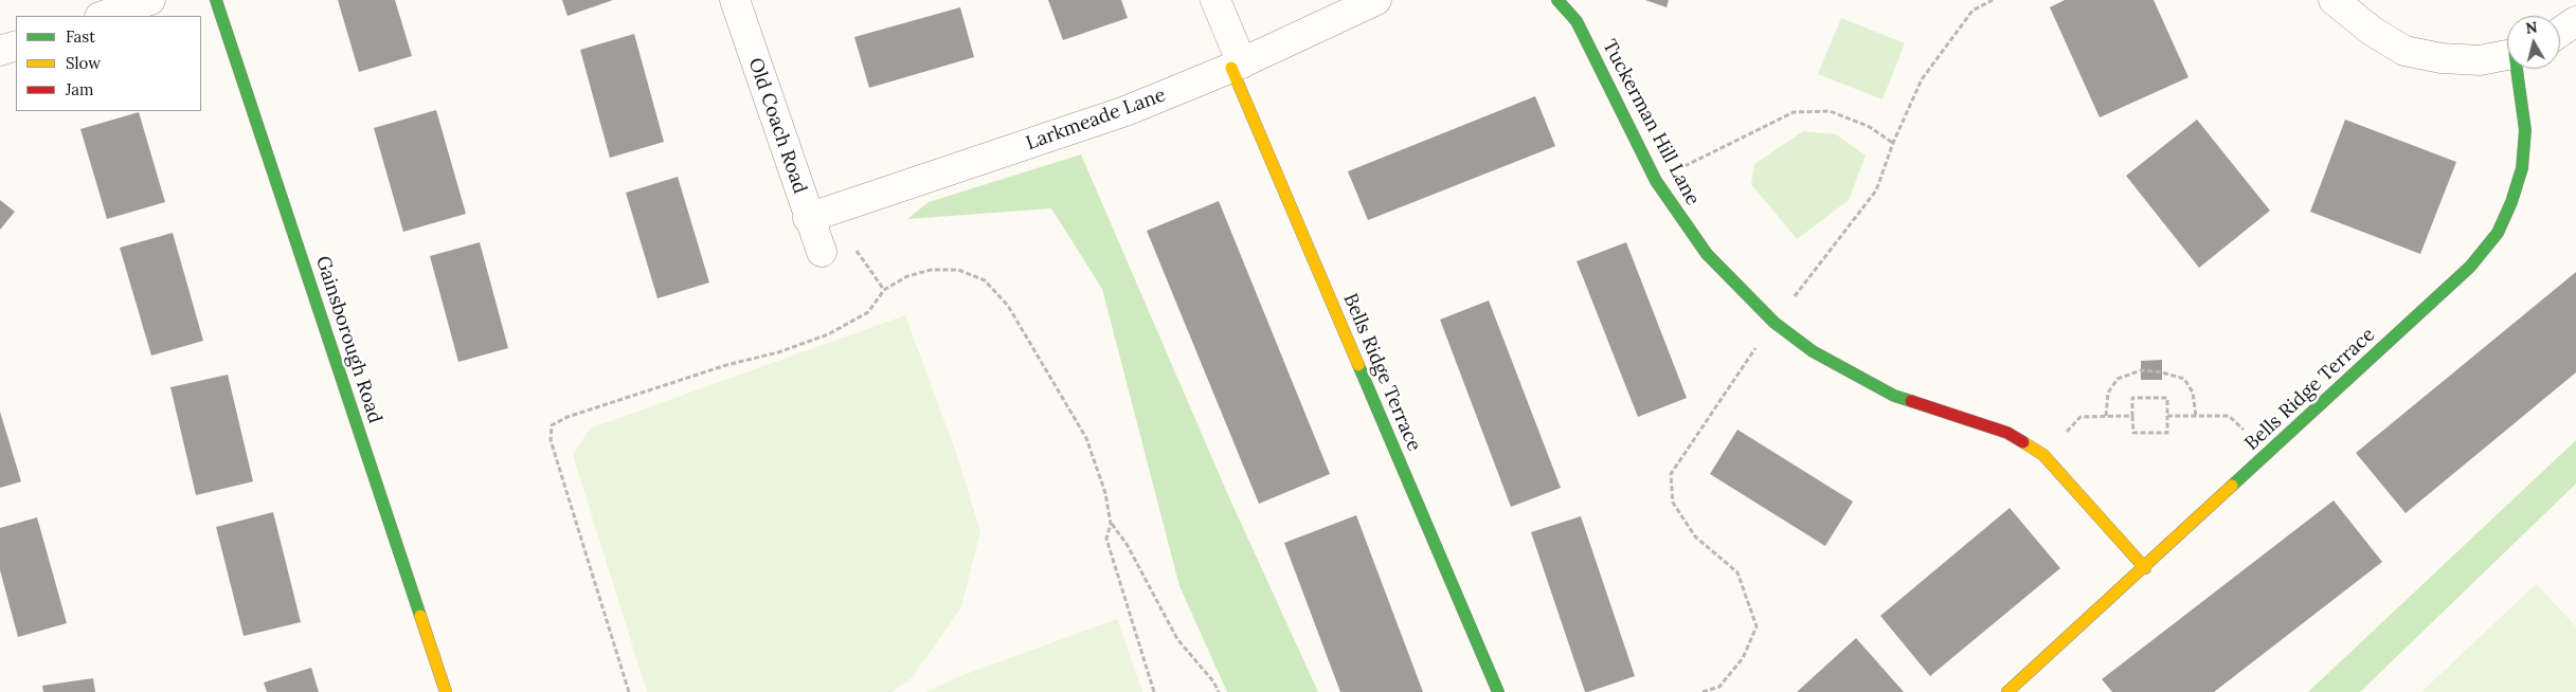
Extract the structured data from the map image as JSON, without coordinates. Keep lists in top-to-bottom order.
{
  "streets": {
    "street": [
      "Larkmeade Lane",
      "Tuckerman Hill Lane",
      "Old Coach Road",
      "Gainsborough Road",
      "Bells Ridge Terrace"
    ]
  },
  "crossings": [
    ["Larkmeade Lane", "Old Coach Road"],
    ["Larkmeade Lane", "Bells Ridge Terrace"],
    ["Tuckerman Hill Lane", "Bells Ridge Terrace"]
  ],
  "legend": ["Fast", "Slow", "Jam"],
  "north": "top"
}
